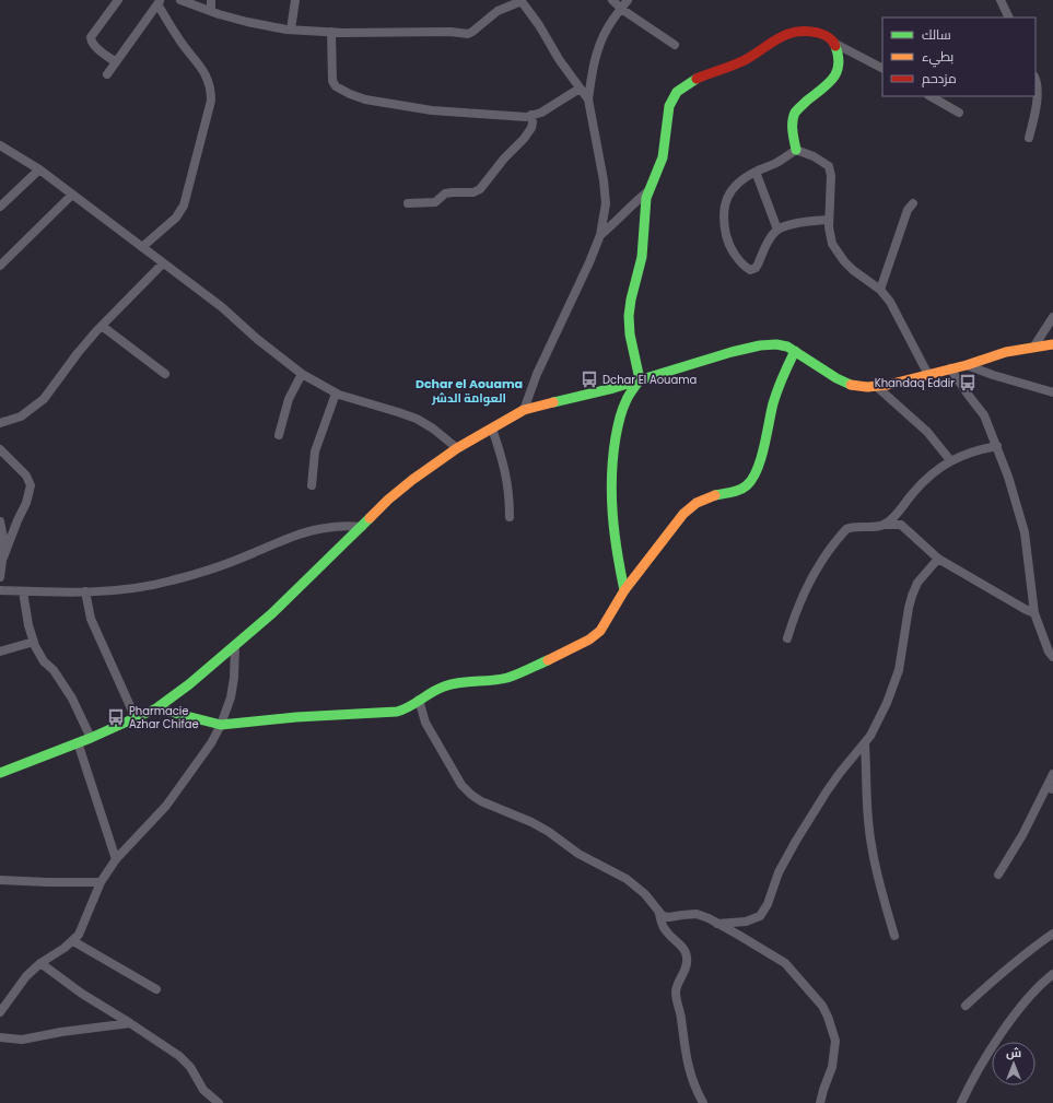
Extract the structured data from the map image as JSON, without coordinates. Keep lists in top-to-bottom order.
{
  "districts": ["Dchar el Aouama العوامة الدشر"],
  "places": {
    "bus stop": ["Dchar El Aouama", "Khandaq Eddir", "Pharmacie Azhar Chifae"]
  },
  "legend": ["سالك", "بطيء", "مزدحم"],
  "north": "top"
}
